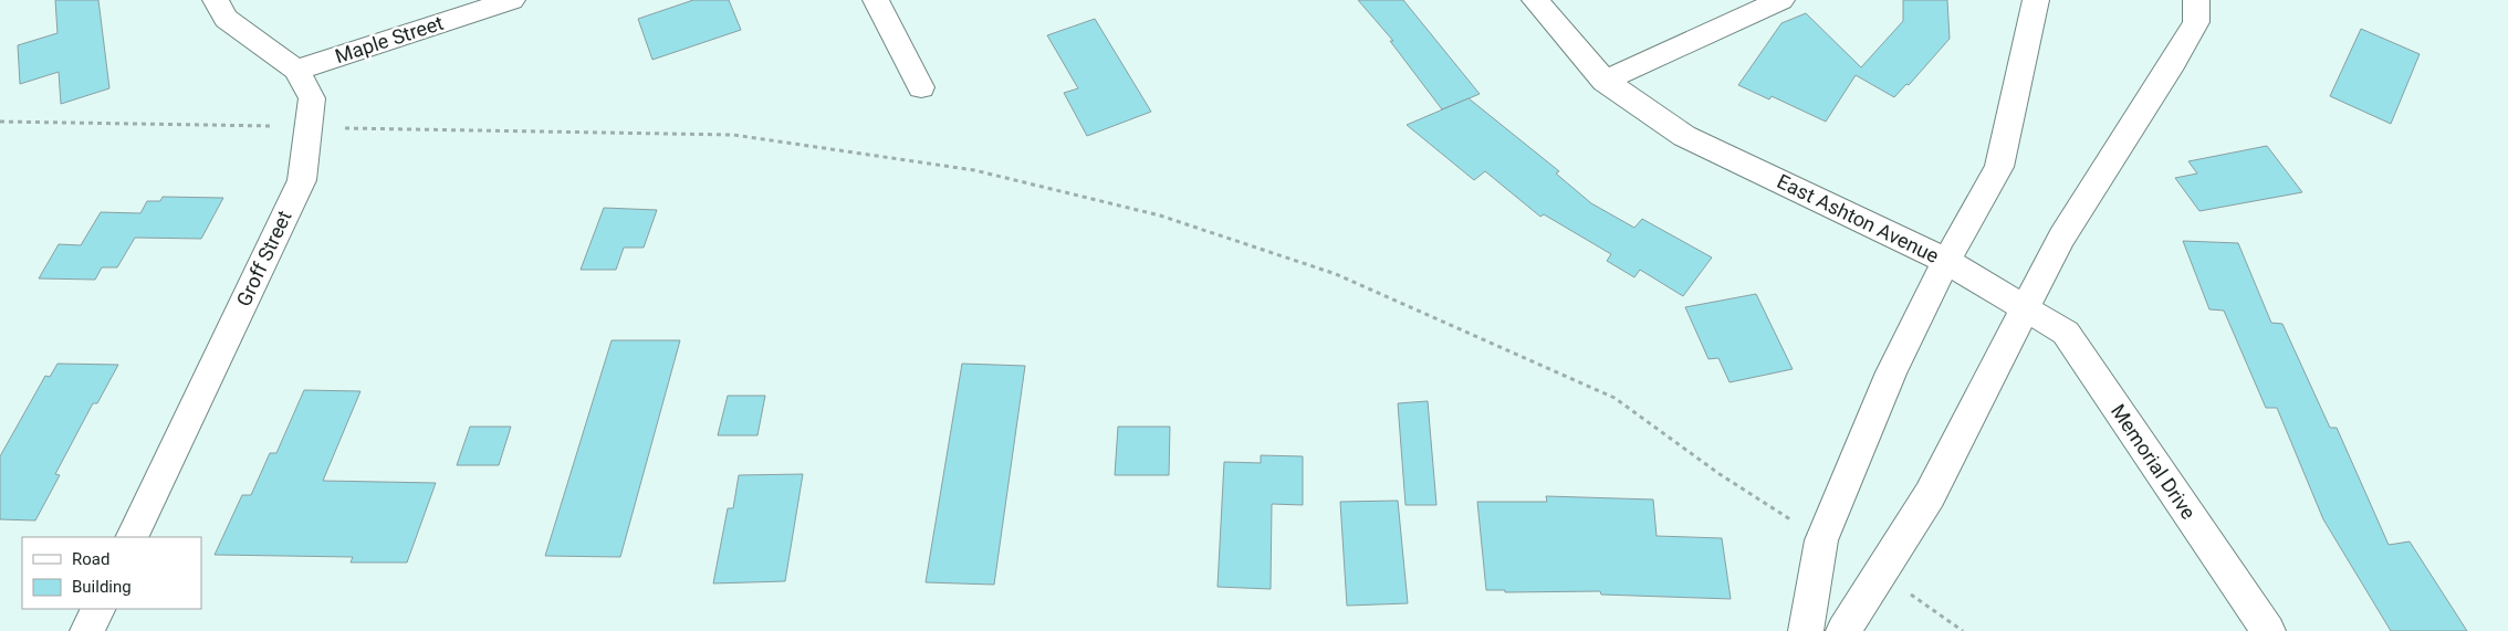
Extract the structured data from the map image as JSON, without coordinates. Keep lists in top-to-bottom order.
{
  "streets": {
    "street": [
      "Maple Street",
      "East Ashton Avenue",
      "Groff Street",
      "Memorial Drive"
    ]
  },
  "crossings": [
    ["Maple Street", "Groff Street"],
    ["East Ashton Avenue", "Memorial Drive"]
  ],
  "legend": ["Road", "Building"]
}
